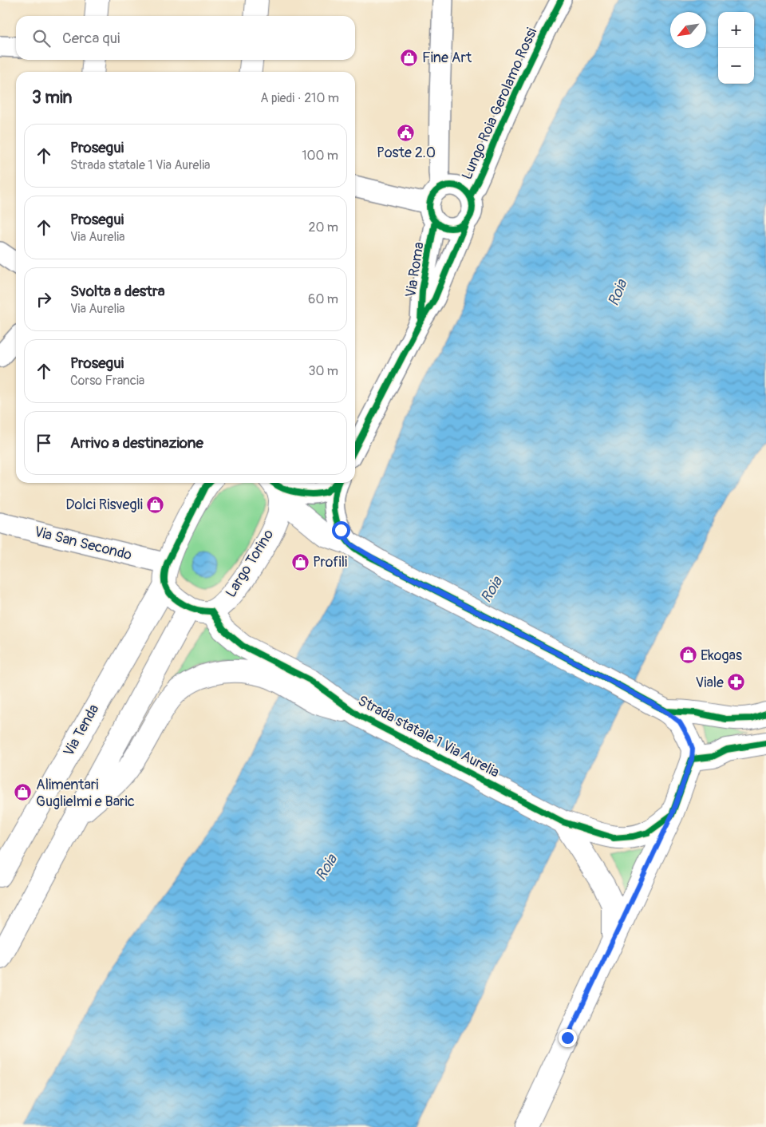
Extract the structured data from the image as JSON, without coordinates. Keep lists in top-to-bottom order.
{
  "streets": {
    "main road": ["Largo Torino", "Via Tenda", "Strada statale 1 Via Aurelia"],
    "street": ["Lungo Roia Gerolamo Rossi", "Via Roma", "Via San Secondo"]
  },
  "crossings": [
    ["Lungo Roia Gerolamo Rossi", "Via Roma"],
    ["Largo Torino", "Strada statale 1 Via Aurelia"]
  ],
  "water": ["Roia"],
  "places": {
    "shop": [
      "Fine Art",
      "Dolci Risvegli",
      "Profili",
      "Ekogas",
      "Alimentari Guglielmi e Baric"
    ],
    "public building": ["Poste 2.0"],
    "pharmacy": ["Viale"]
  },
  "north": "bottom left",
  "page": {
    "map_buttons": ["+", "−"],
    "search": "Cerca qui",
    "heading": ["3 min", "A piedi · 210 m"],
    "list": [
      ["Prosegui", "Strada statale 1 Via Aurelia", "100 m"],
      ["Prosegui", "Via Aurelia", "20 m"],
      ["Svolta a destra", "Via Aurelia", "60 m"],
      ["Prosegui", "Corso Francia", "30 m"],
      "Arrivo a destinazione"
    ]
  }
}
